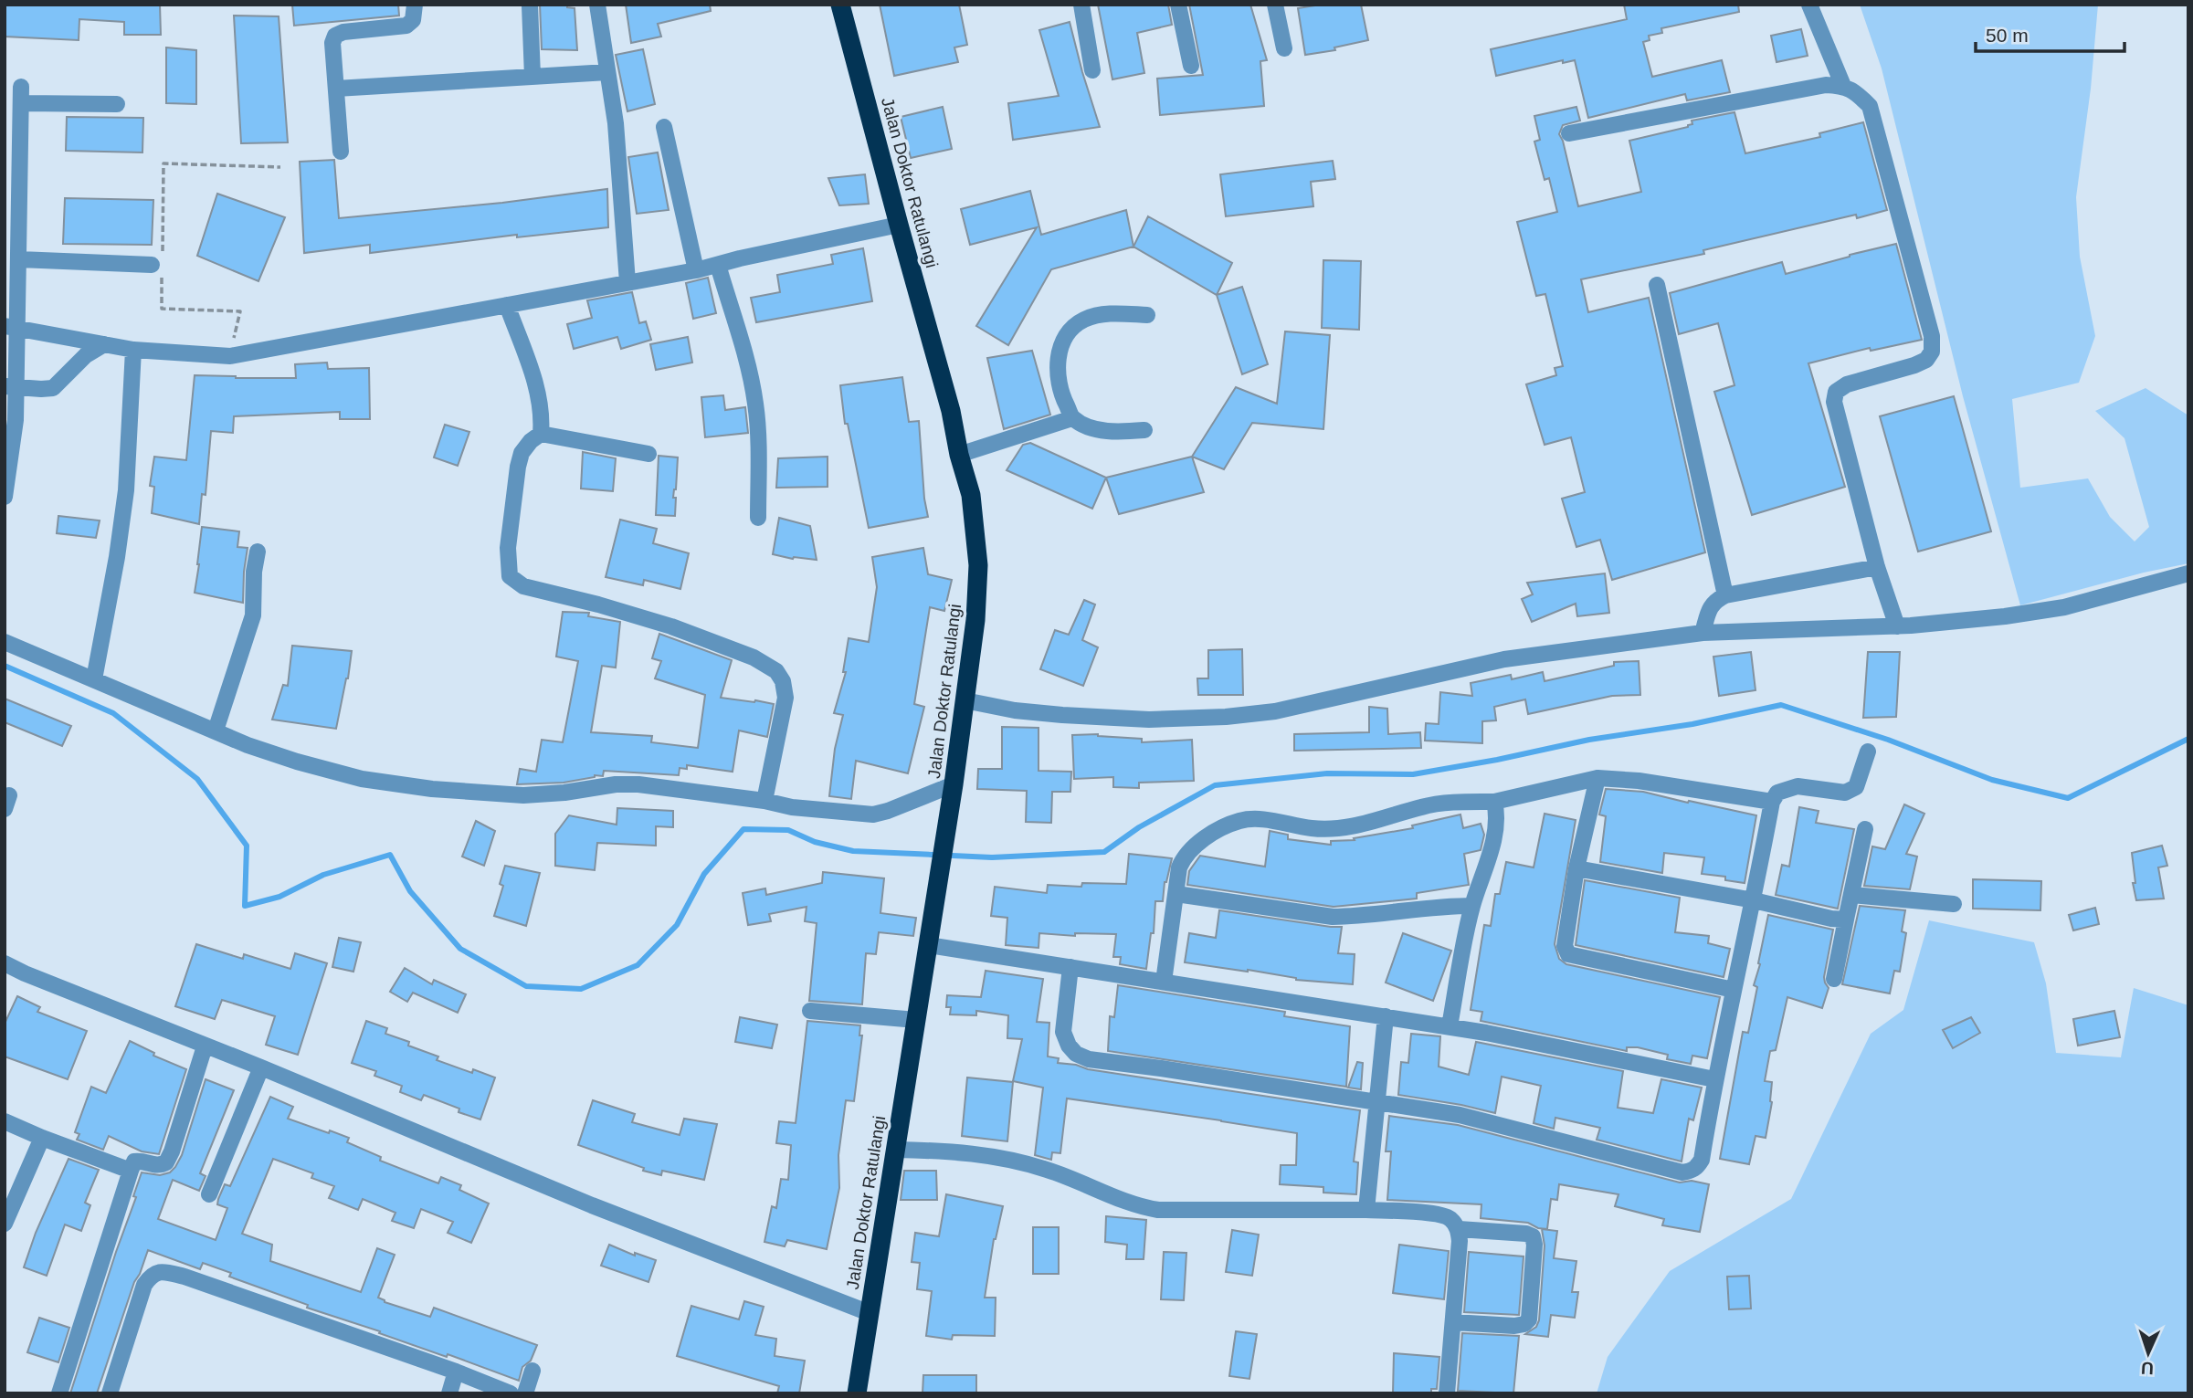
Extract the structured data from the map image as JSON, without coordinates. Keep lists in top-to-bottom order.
{
  "streets": {
    "highway": ["Jalan Doktor Ratulangi"]
  },
  "scale_bar": "50 m",
  "north": "bottom"
}
